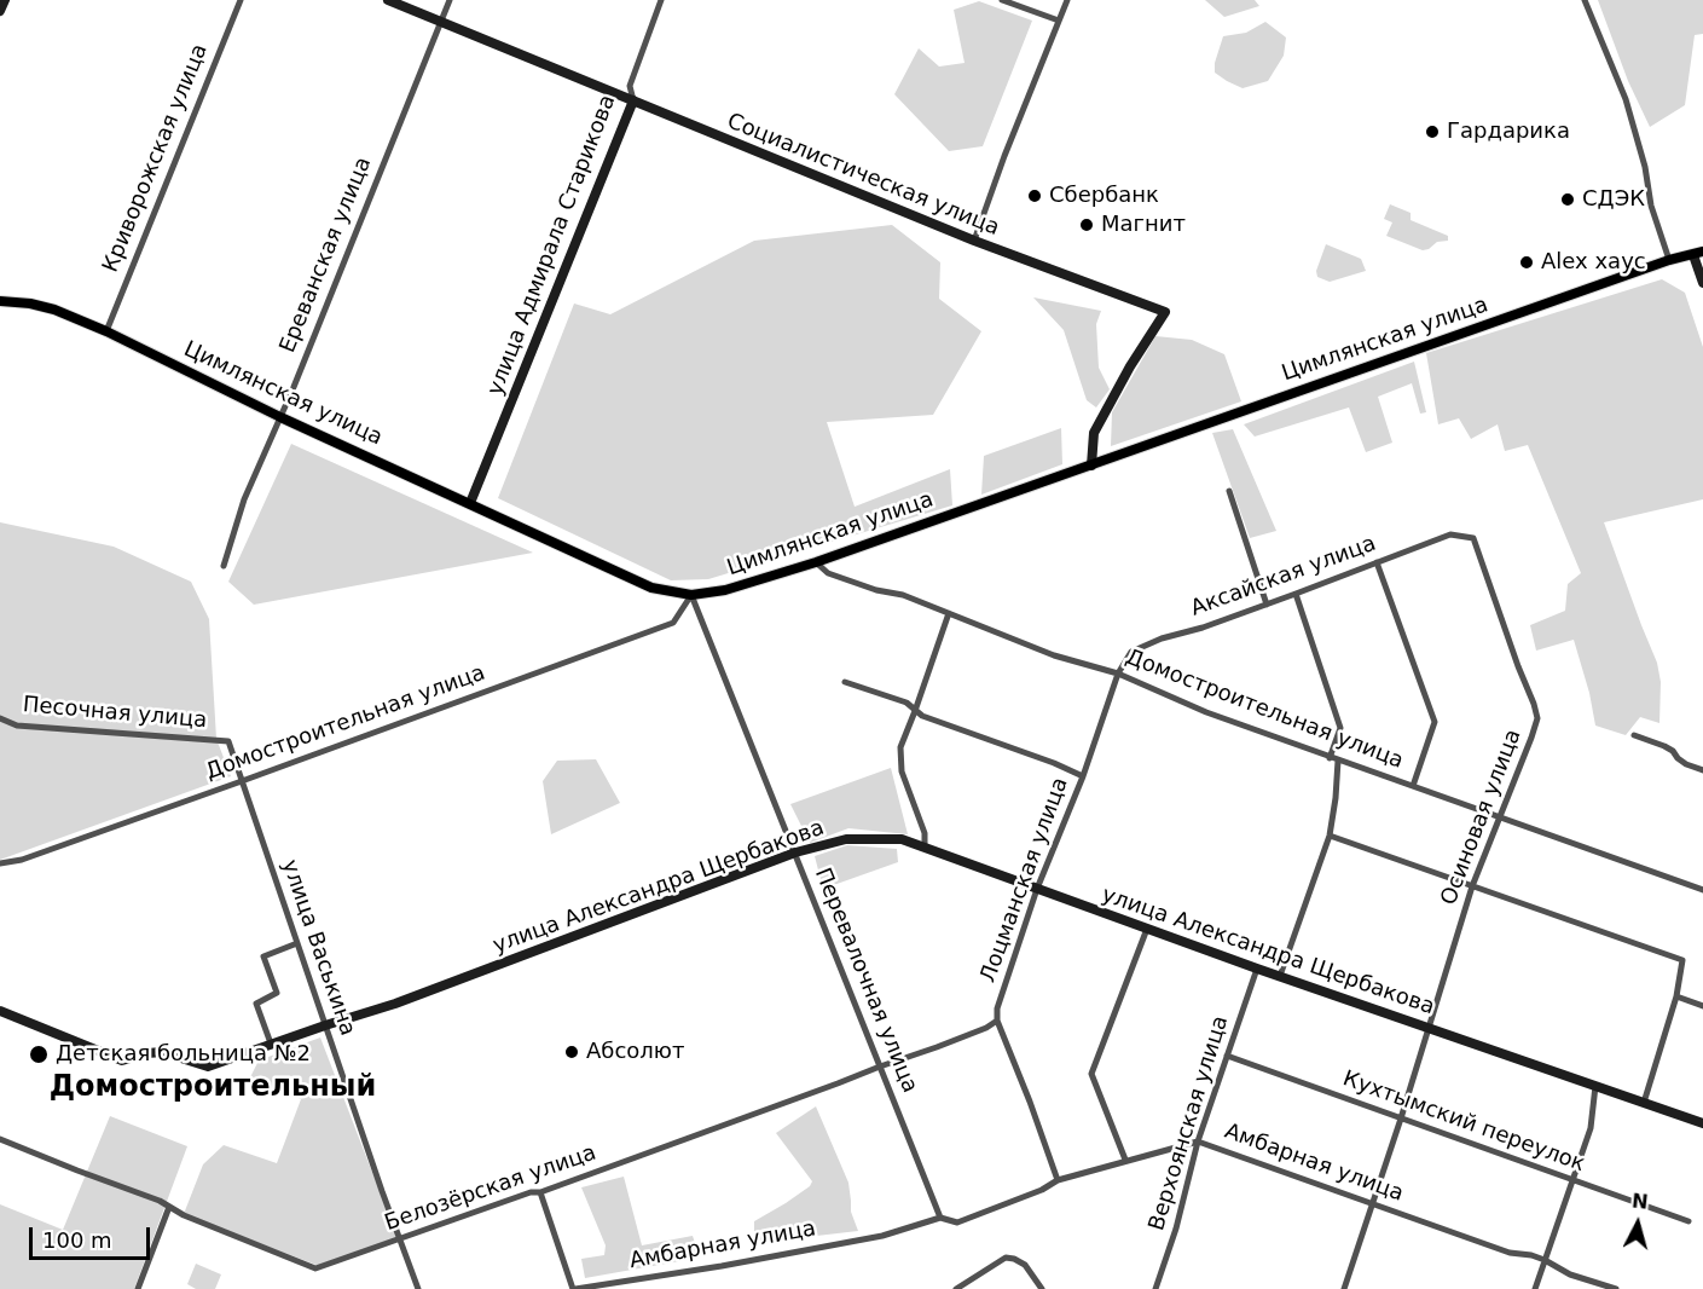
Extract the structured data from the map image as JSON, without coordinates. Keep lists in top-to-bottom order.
{
  "streets": {
    "main road": ["Цимлянская улица"],
    "street": [
      "Криворожская улица",
      "Социалистическая улица",
      "улица Адмирала Старикова",
      "Ереванская улица",
      "Аксайская улица",
      "Домостроительная улица",
      "Песочная улица",
      "Осиновая улица",
      "Лоцманская улица",
      "улица Александра Щербакова",
      "улица Васькина",
      "Перевалочная улица",
      "Кухтымский переулок",
      "Верхоянская улица",
      "Амбарная улица",
      "Белозёрская улица"
    ]
  },
  "crossings": [
    ["Криворожская улица", "Цимлянская улица"],
    ["Социалистическая улица", "улица Адмирала Старикова"],
    ["Социалистическая улица", "Ереванская улица"],
    ["Социалистическая улица", "Цимлянская улица"],
    ["улица Адмирала Старикова", "Цимлянская улица"],
    ["Ереванская улица", "Цимлянская улица"],
    ["Цимлянская улица", "Домостроительная улица"],
    ["Цимлянская улица", "Перевалочная улица"],
    ["Аксайская улица", "Домостроительная улица"],
    ["Аксайская улица", "Осиновая улица"],
    ["Аксайская улица", "Лоцманская улица"],
    ["Домостроительная улица", "Осиновая улица"],
    ["Домостроительная улица", "Лоцманская улица"],
    ["Домостроительная улица", "улица Васькина"],
    ["Домостроительная улица", "Перевалочная улица"],
    ["Песочная улица", "улица Васькина"],
    ["Осиновая улица", "улица Александра Щербакова"],
    ["Осиновая улица", "Кухтымский переулок"],
    ["Осиновая улица", "Амбарная улица"],
    ["Лоцманская улица", "улица Александра Щербакова"],
    ["Лоцманская улица", "Белозёрская улица"],
    ["улица Александра Щербакова", "улица Васькина"],
    ["улица Александра Щербакова", "Перевалочная улица"],
    ["улица Александра Щербакова", "Верхоянская улица"],
    ["улица Васькина", "Белозёрская улица"],
    ["Перевалочная улица", "Амбарная улица"],
    ["Перевалочная улица", "Белозёрская улица"],
    ["Кухтымский переулок", "Верхоянская улица"],
    ["Верхоянская улица", "Амбарная улица"]
  ],
  "districts": ["Домостроительный"],
  "places": [
    "Гардарика",
    "Сбербанк",
    "СДЭК",
    "Магнит",
    "Alex хаус",
    "Абсолют",
    "Детская больница №2"
  ],
  "scale_bar": "100 m",
  "north": "top"
}
